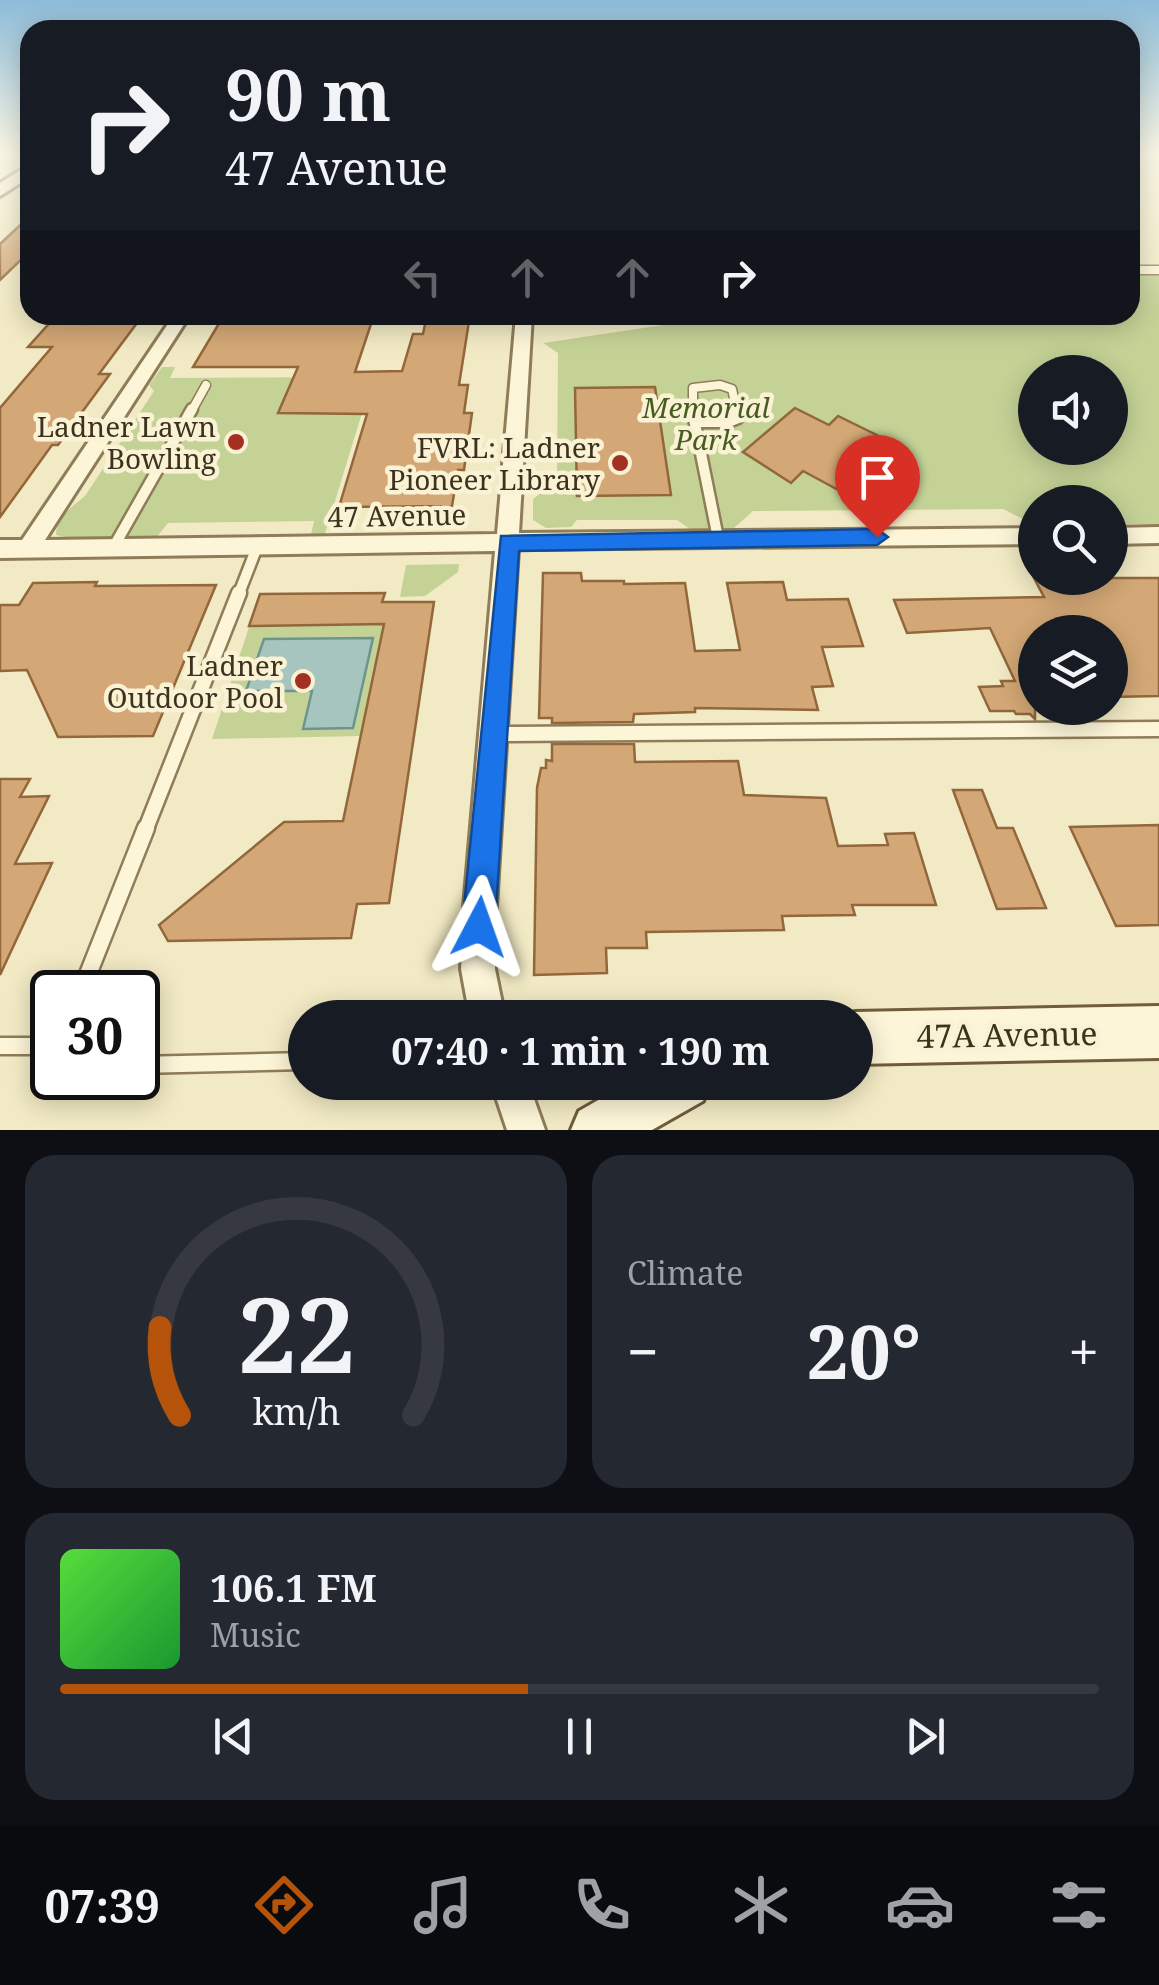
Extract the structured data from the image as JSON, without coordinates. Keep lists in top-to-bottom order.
{
  "streets": {
    "main road": ["47A Avenue"],
    "street": ["47 Avenue"]
  },
  "parks": ["Memorial Park"],
  "places": ["Ladner Lawn Bowling", "FVRL: Ladner Pioneer Library", "Ladner Outdoor Pool"],
  "page": {
    "turn": ["90 m", "47 Avenue"],
    "limit": "30",
    "trip": "07:40 · 1 min · 190 m",
    "tile": "Climate",
    "heat": ["−", "20°", "+"],
    "song": ["106.1 FM", "Music"],
    "tabs": "07:39",
    "gauge": ["22", "km/h"]
  }
}
